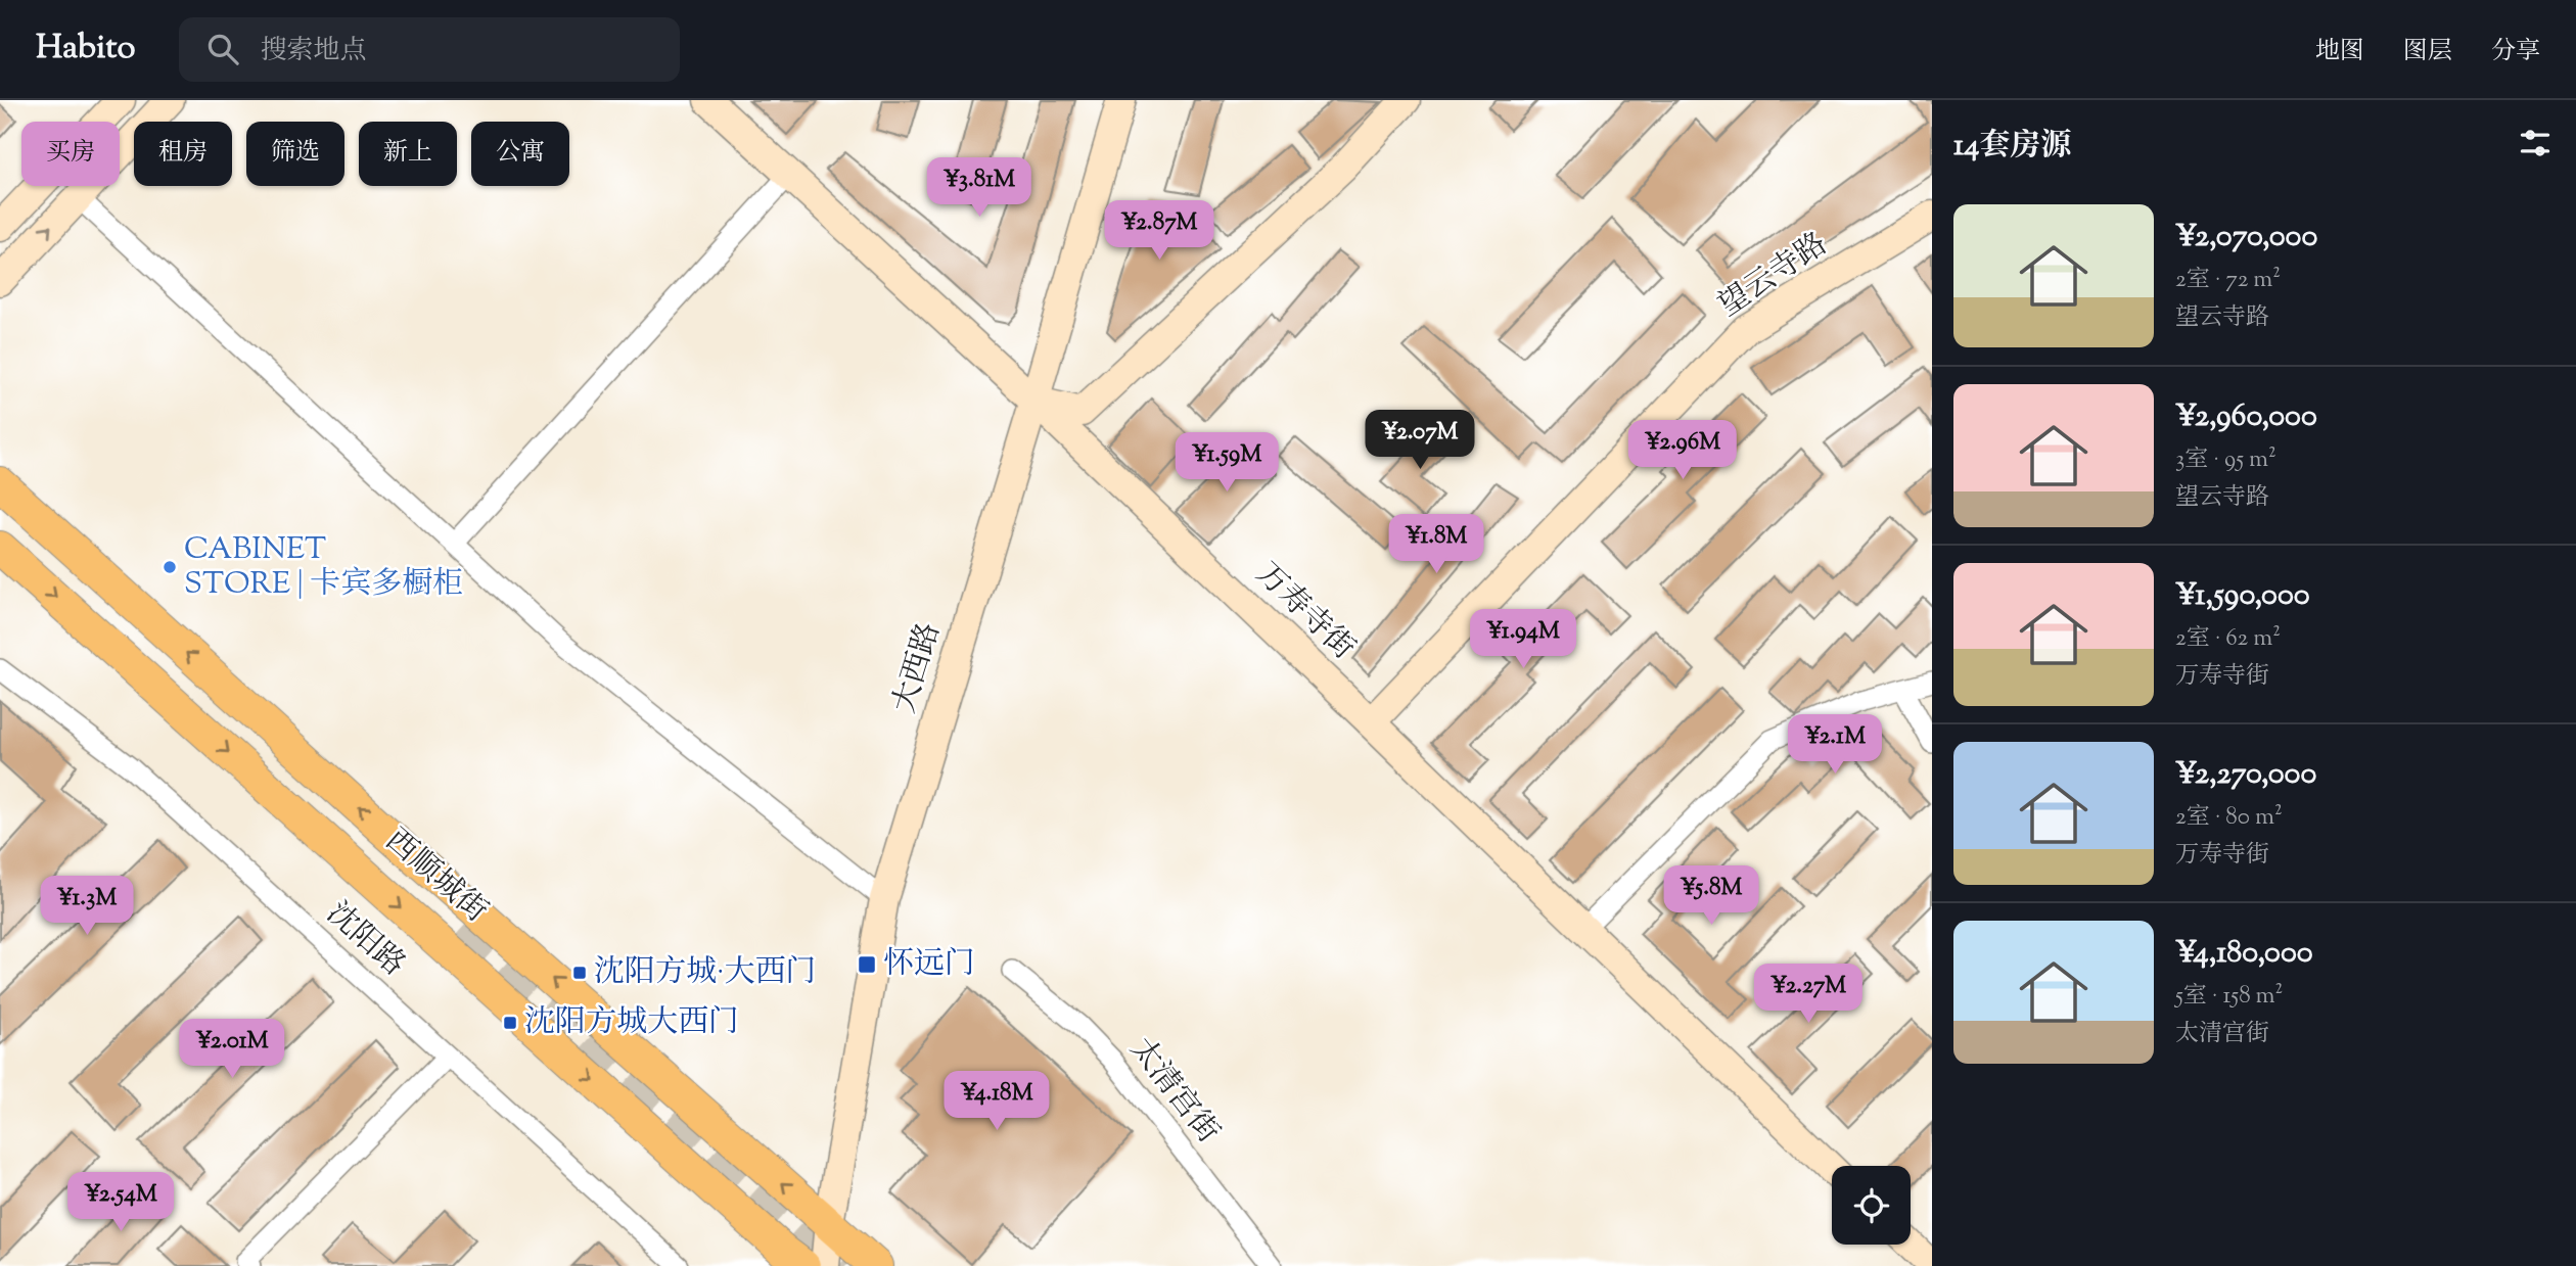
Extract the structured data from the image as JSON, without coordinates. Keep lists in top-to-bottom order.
{
  "streets": {
    "main road": ["西顺城街"],
    "street": [
      "望云寺路",
      "万寿寺街",
      "大西路",
      "沈阳路",
      "太清宫街"
    ]
  },
  "crossings": [
    ["望云寺路", "万寿寺街"],
    ["万寿寺街", "大西路"],
    ["大西路", "西顺城街"]
  ],
  "places": {
    "other": ["CABINET STORE | 卡宾多橱柜"],
    "transit": ["怀远门", "沈阳方城·大西门", "沈阳方城大西门"]
  },
  "page": {
    "header": "Habito",
    "search": "搜索地点",
    "nav": ["地图", "图层", "分享"],
    "heading": "14套房源",
    "chip": [
      "买房",
      "租房",
      "筛选",
      "新上",
      "公寓"
    ],
    "price": [
      "¥3.81M",
      "¥2.87M",
      "¥2.07M",
      "¥2.96M",
      "¥1.59M",
      "¥1.8M",
      "¥1.94M",
      "¥2.1M",
      "¥5.8M",
      "¥1.3M",
      "¥2.27M",
      "¥2.01M",
      "¥4.18M",
      "¥2.54M"
    ],
    "list": [
      {
        "name": "¥2,070,000",
        "note": "2室 · 72 m² · 望云寺路"
      },
      {
        "name": "¥2,960,000",
        "note": "3室 · 95 m² · 望云寺路"
      },
      {
        "name": "¥1,590,000",
        "note": "2室 · 62 m² · 万寿寺街"
      },
      {
        "name": "¥2,270,000",
        "note": "2室 · 80 m² · 万寿寺街"
      },
      {
        "name": "¥4,180,000",
        "note": "5室 · 158 m² · 太清宫街"
      }
    ]
  }
}
